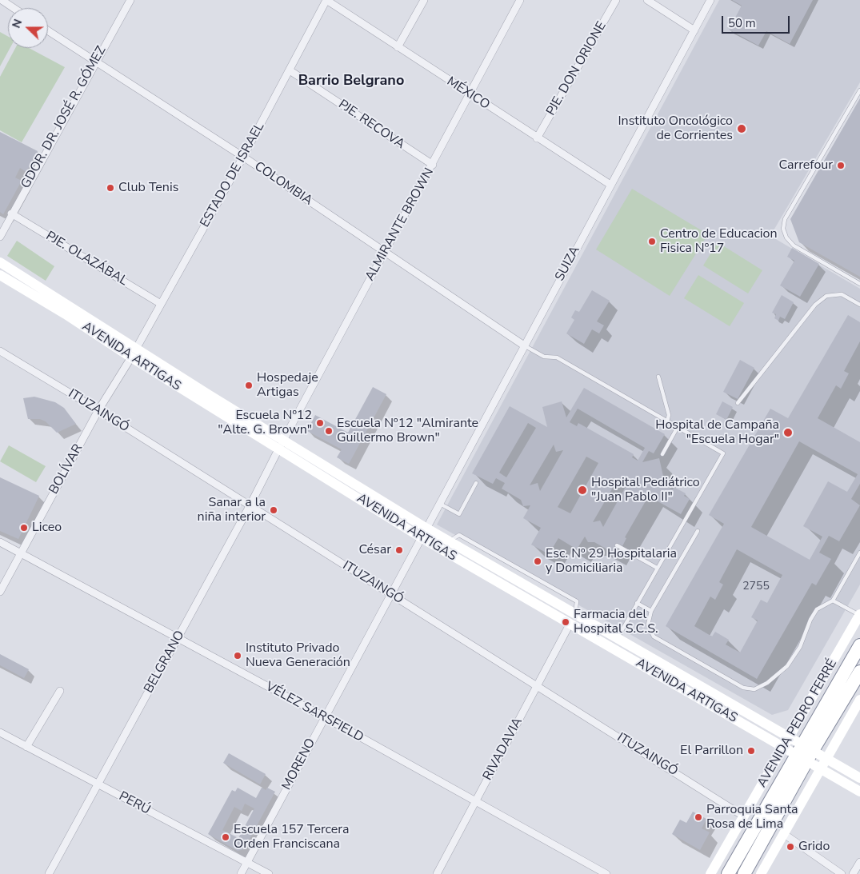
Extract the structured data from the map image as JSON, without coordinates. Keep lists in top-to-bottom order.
{
  "streets": {
    "highway": ["AVENIDA PEDRO FERRÉ"],
    "main road": ["AVENIDA ARTIGAS"],
    "street": [
      "PJE. DON ORIONE",
      "MÉXICO",
      "GDOR. DR. JOSÉ R. GÓMEZ",
      "PJE. RECOVA",
      "ESTADO DE ISRAEL",
      "COLOMBIA",
      "ALMIRANTE BROWN",
      "PJE. OLAZÁBAL",
      "SUIZA",
      "ITUZAINGÓ",
      "BOLÍVAR",
      "BELGRANO",
      "VÉLEZ SARSFIELD",
      "RIVADAVIA",
      "MORENO",
      "PERÚ"
    ]
  },
  "crossings": [
    ["PJE. DON ORIONE", "MÉXICO"],
    ["MÉXICO", "ESTADO DE ISRAEL"],
    ["MÉXICO", "ALMIRANTE BROWN"],
    ["MÉXICO", "SUIZA"],
    ["GDOR. DR. JOSÉ R. GÓMEZ", "COLOMBIA"],
    ["GDOR. DR. JOSÉ R. GÓMEZ", "PJE. OLAZÁBAL"],
    ["PJE. RECOVA", "ESTADO DE ISRAEL"],
    ["PJE. RECOVA", "ALMIRANTE BROWN"],
    ["ESTADO DE ISRAEL", "COLOMBIA"],
    ["ESTADO DE ISRAEL", "PJE. OLAZÁBAL"],
    ["ESTADO DE ISRAEL", "AVENIDA ARTIGAS"],
    ["ESTADO DE ISRAEL", "BOLÍVAR"],
    ["COLOMBIA", "ALMIRANTE BROWN"],
    ["COLOMBIA", "SUIZA"],
    ["ALMIRANTE BROWN", "AVENIDA ARTIGAS"],
    ["ALMIRANTE BROWN", "BELGRANO"],
    ["SUIZA", "AVENIDA ARTIGAS"],
    ["SUIZA", "MORENO"],
    ["AVENIDA ARTIGAS", "BOLÍVAR"],
    ["AVENIDA ARTIGAS", "BELGRANO"],
    ["AVENIDA ARTIGAS", "AVENIDA PEDRO FERRÉ"],
    ["AVENIDA ARTIGAS", "RIVADAVIA"],
    ["AVENIDA ARTIGAS", "MORENO"],
    ["ITUZAINGÓ", "BOLÍVAR"],
    ["ITUZAINGÓ", "BELGRANO"],
    ["ITUZAINGÓ", "AVENIDA PEDRO FERRÉ"],
    ["ITUZAINGÓ", "RIVADAVIA"],
    ["ITUZAINGÓ", "MORENO"],
    ["BOLÍVAR", "VÉLEZ SARSFIELD"],
    ["BELGRANO", "VÉLEZ SARSFIELD"],
    ["BELGRANO", "PERÚ"],
    ["VÉLEZ SARSFIELD", "RIVADAVIA"],
    ["VÉLEZ SARSFIELD", "MORENO"],
    ["MORENO", "PERÚ"]
  ],
  "districts": ["Barrio Belgrano"],
  "places": [
    "Instituto Oncológico de Corrientes",
    "Carrefour",
    "Club Tenis",
    "Centro de Educacion Fisica Nº17",
    "Hospedaje Artigas",
    "Escuela Nº12 \"Alte. G. Brown\"",
    "Escuela Nº12 \"Almirante Guillermo Brown\"",
    "Hospital de Campaña \"Escuela Hogar\"",
    "Hospital Pediátrico \"Juan Pablo II\"",
    "Sanar a la niña interior",
    "Liceo",
    "César",
    "Esc. Nº 29 Hospitalaria y Domiciliaria",
    "Farmacia del Hospital S.C.S.",
    "Instituto Privado Nueva Generación",
    "El Parrillon",
    "Parroquia Santa Rosa de Lima",
    "Escuela 157 Tercera Orden Franciscana",
    "Grido"
  ],
  "house_numbers": ["2755"],
  "scale_bar": "50 m",
  "north": "left"
}
